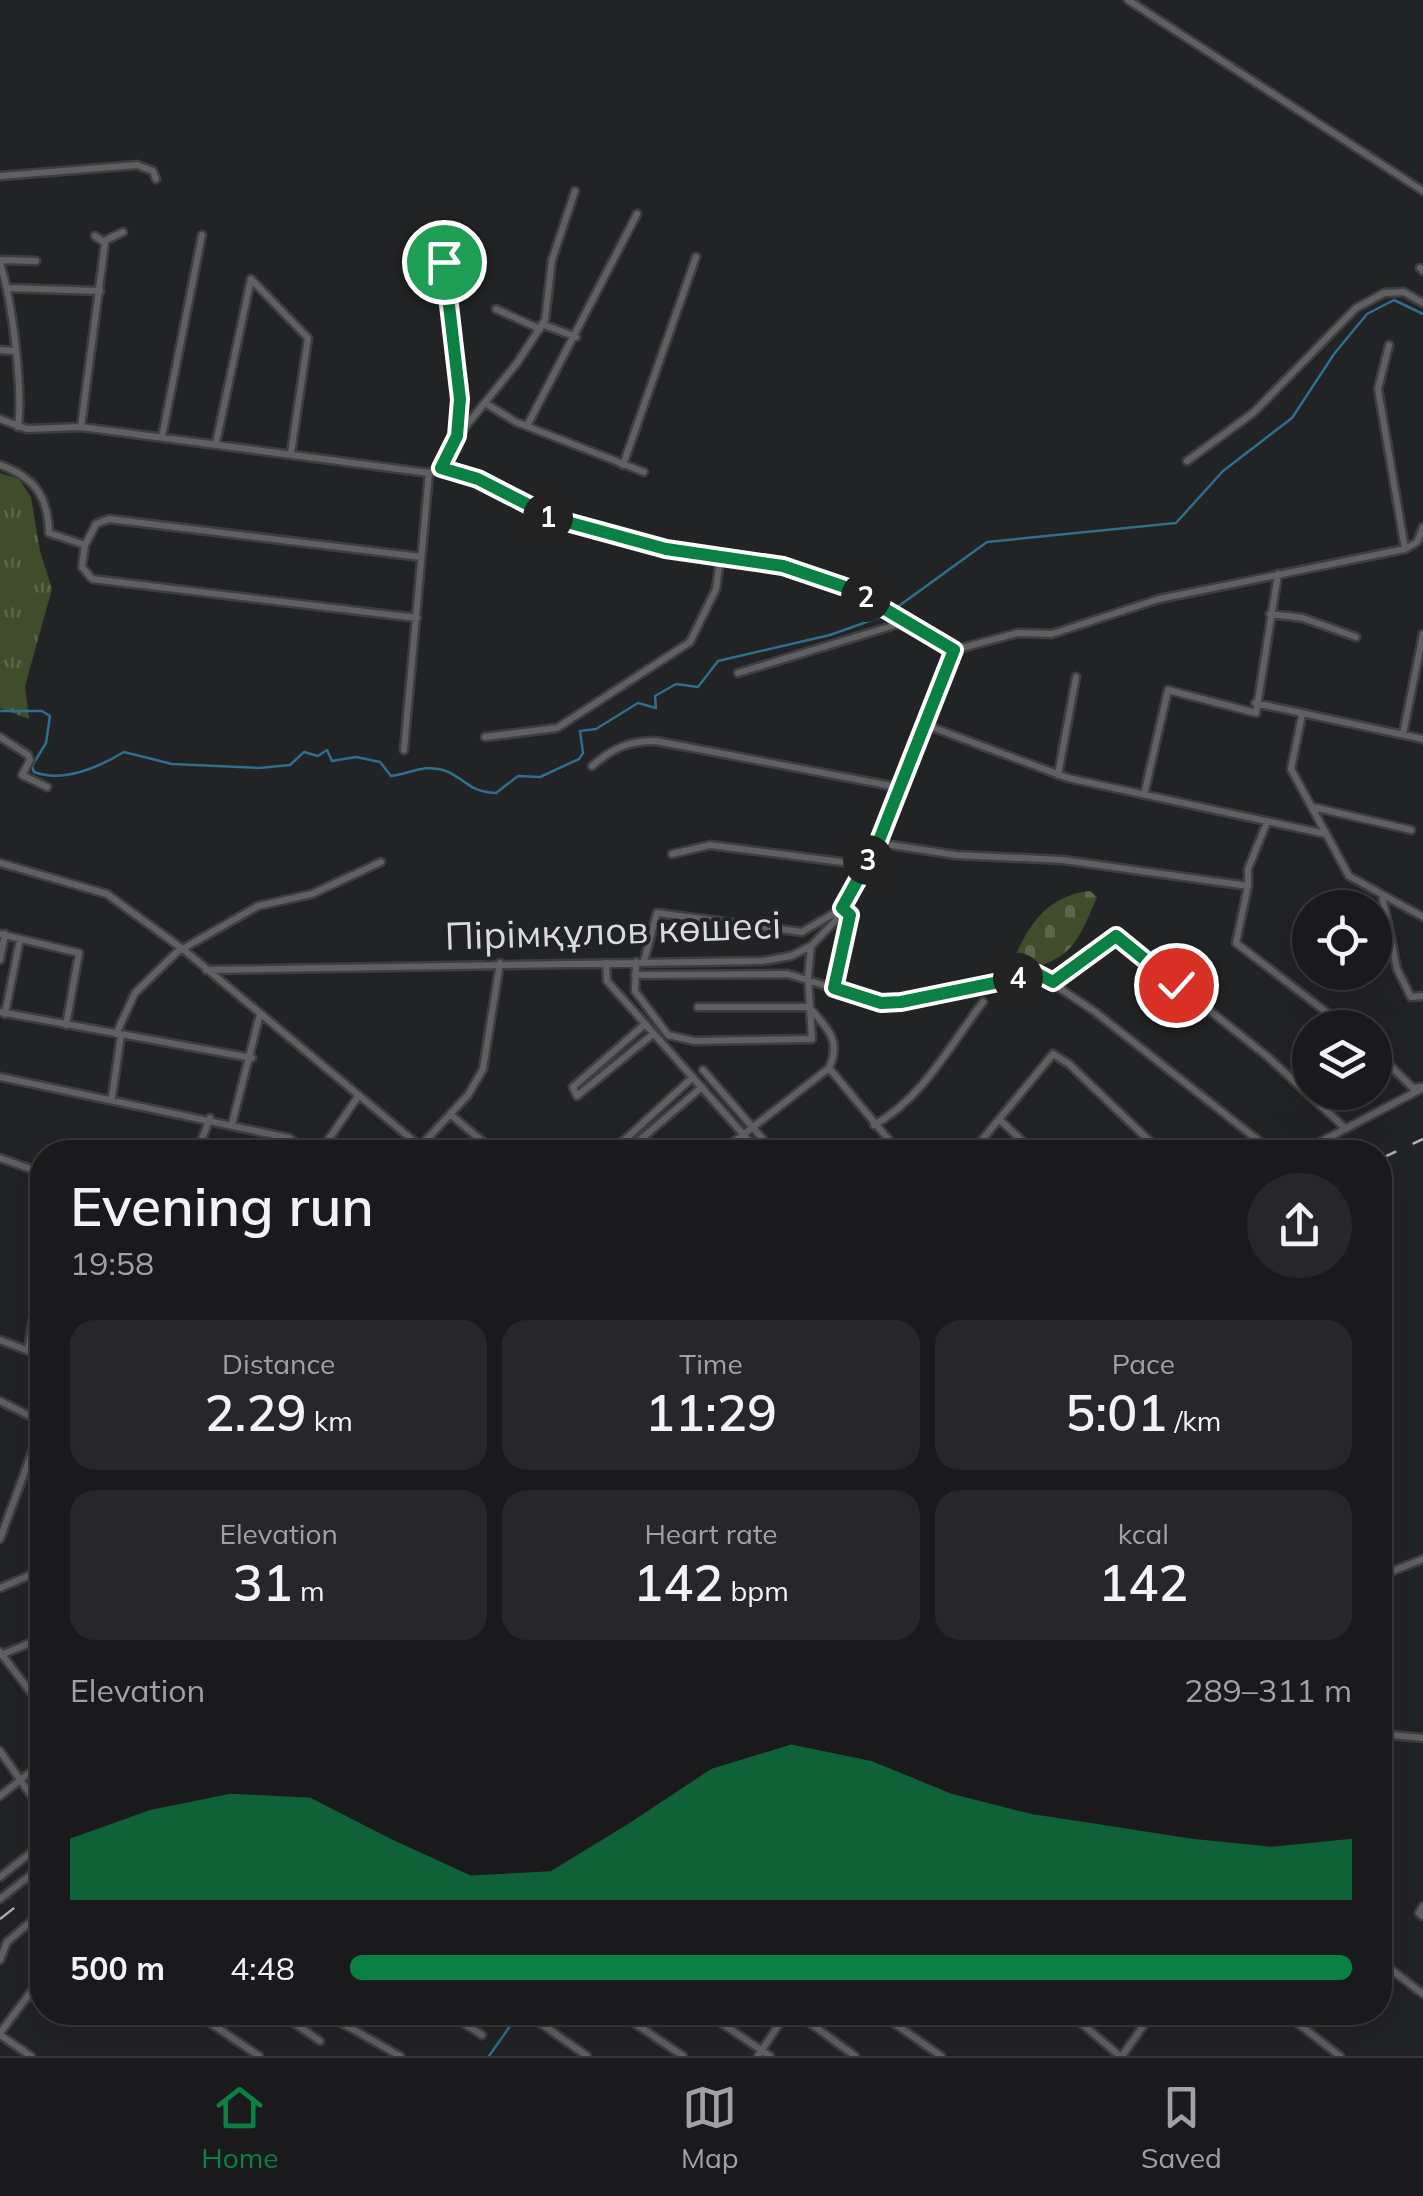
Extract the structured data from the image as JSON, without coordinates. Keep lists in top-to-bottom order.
{
  "streets": {
    "street": ["Пірімқұлов көшесі"]
  },
  "page": {
    "pins": [
      "1",
      "2",
      "3",
      "4"
    ],
    "heading": ["Evening run", "19:58"],
    "stats": [
      ["Distance", "2.29 km"],
      ["Time", "11:29"],
      ["Pace", "5:01 /km"],
      ["Elevation", "31 m"],
      ["Heart rate", "142 bpm"],
      ["kcal", "142"]
    ],
    "chart": ["Elevation", "289–311 m"],
    "list": [
      {
        "name": "500 m",
        "note": "4:48"
      }
    ],
    "tabs": ["Home", "Map", "Saved"]
  }
}
